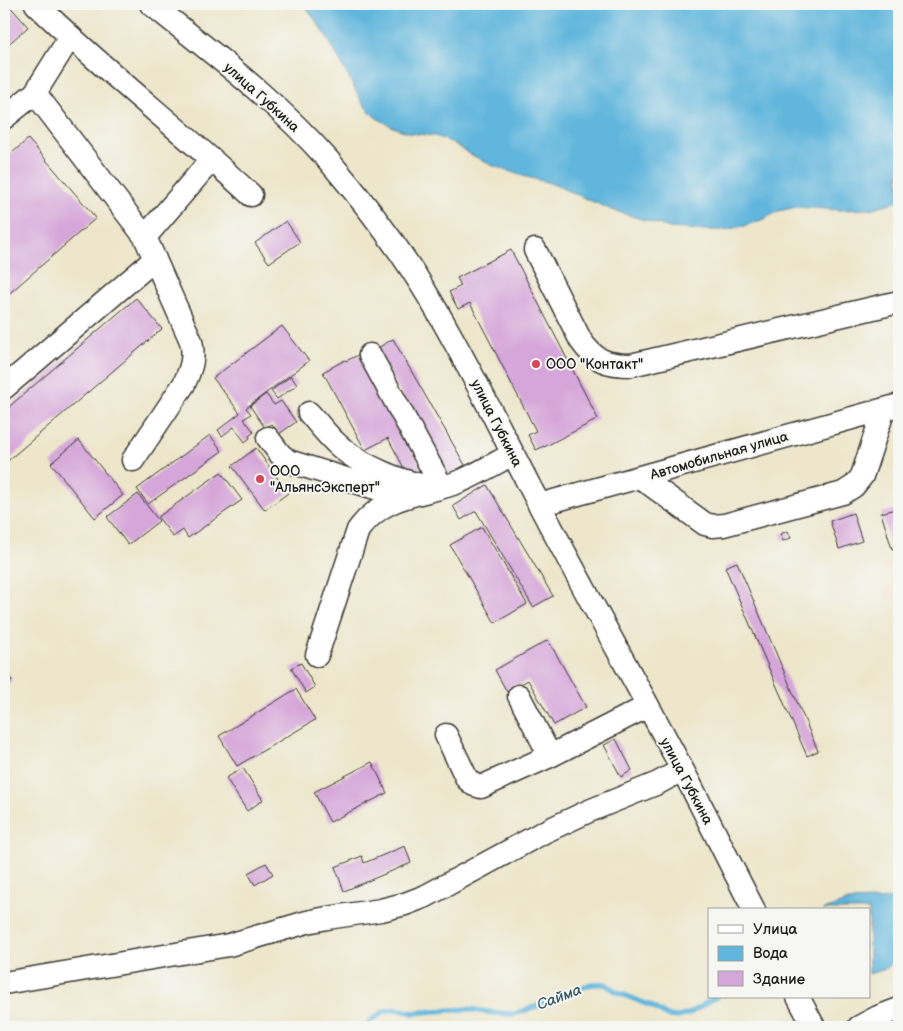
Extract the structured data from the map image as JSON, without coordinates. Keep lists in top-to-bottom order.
{
  "streets": {
    "street": ["улица Губкина", "Автомобильная улица"]
  },
  "crossings": [
    ["улица Губкина", "Автомобильная улица"]
  ],
  "water": ["Сайма"],
  "places": ["ООО \"Контакт\"", "ООО \"АльянсЭксперт\""],
  "legend": ["Улица", "Вода", "Здание"]
}
